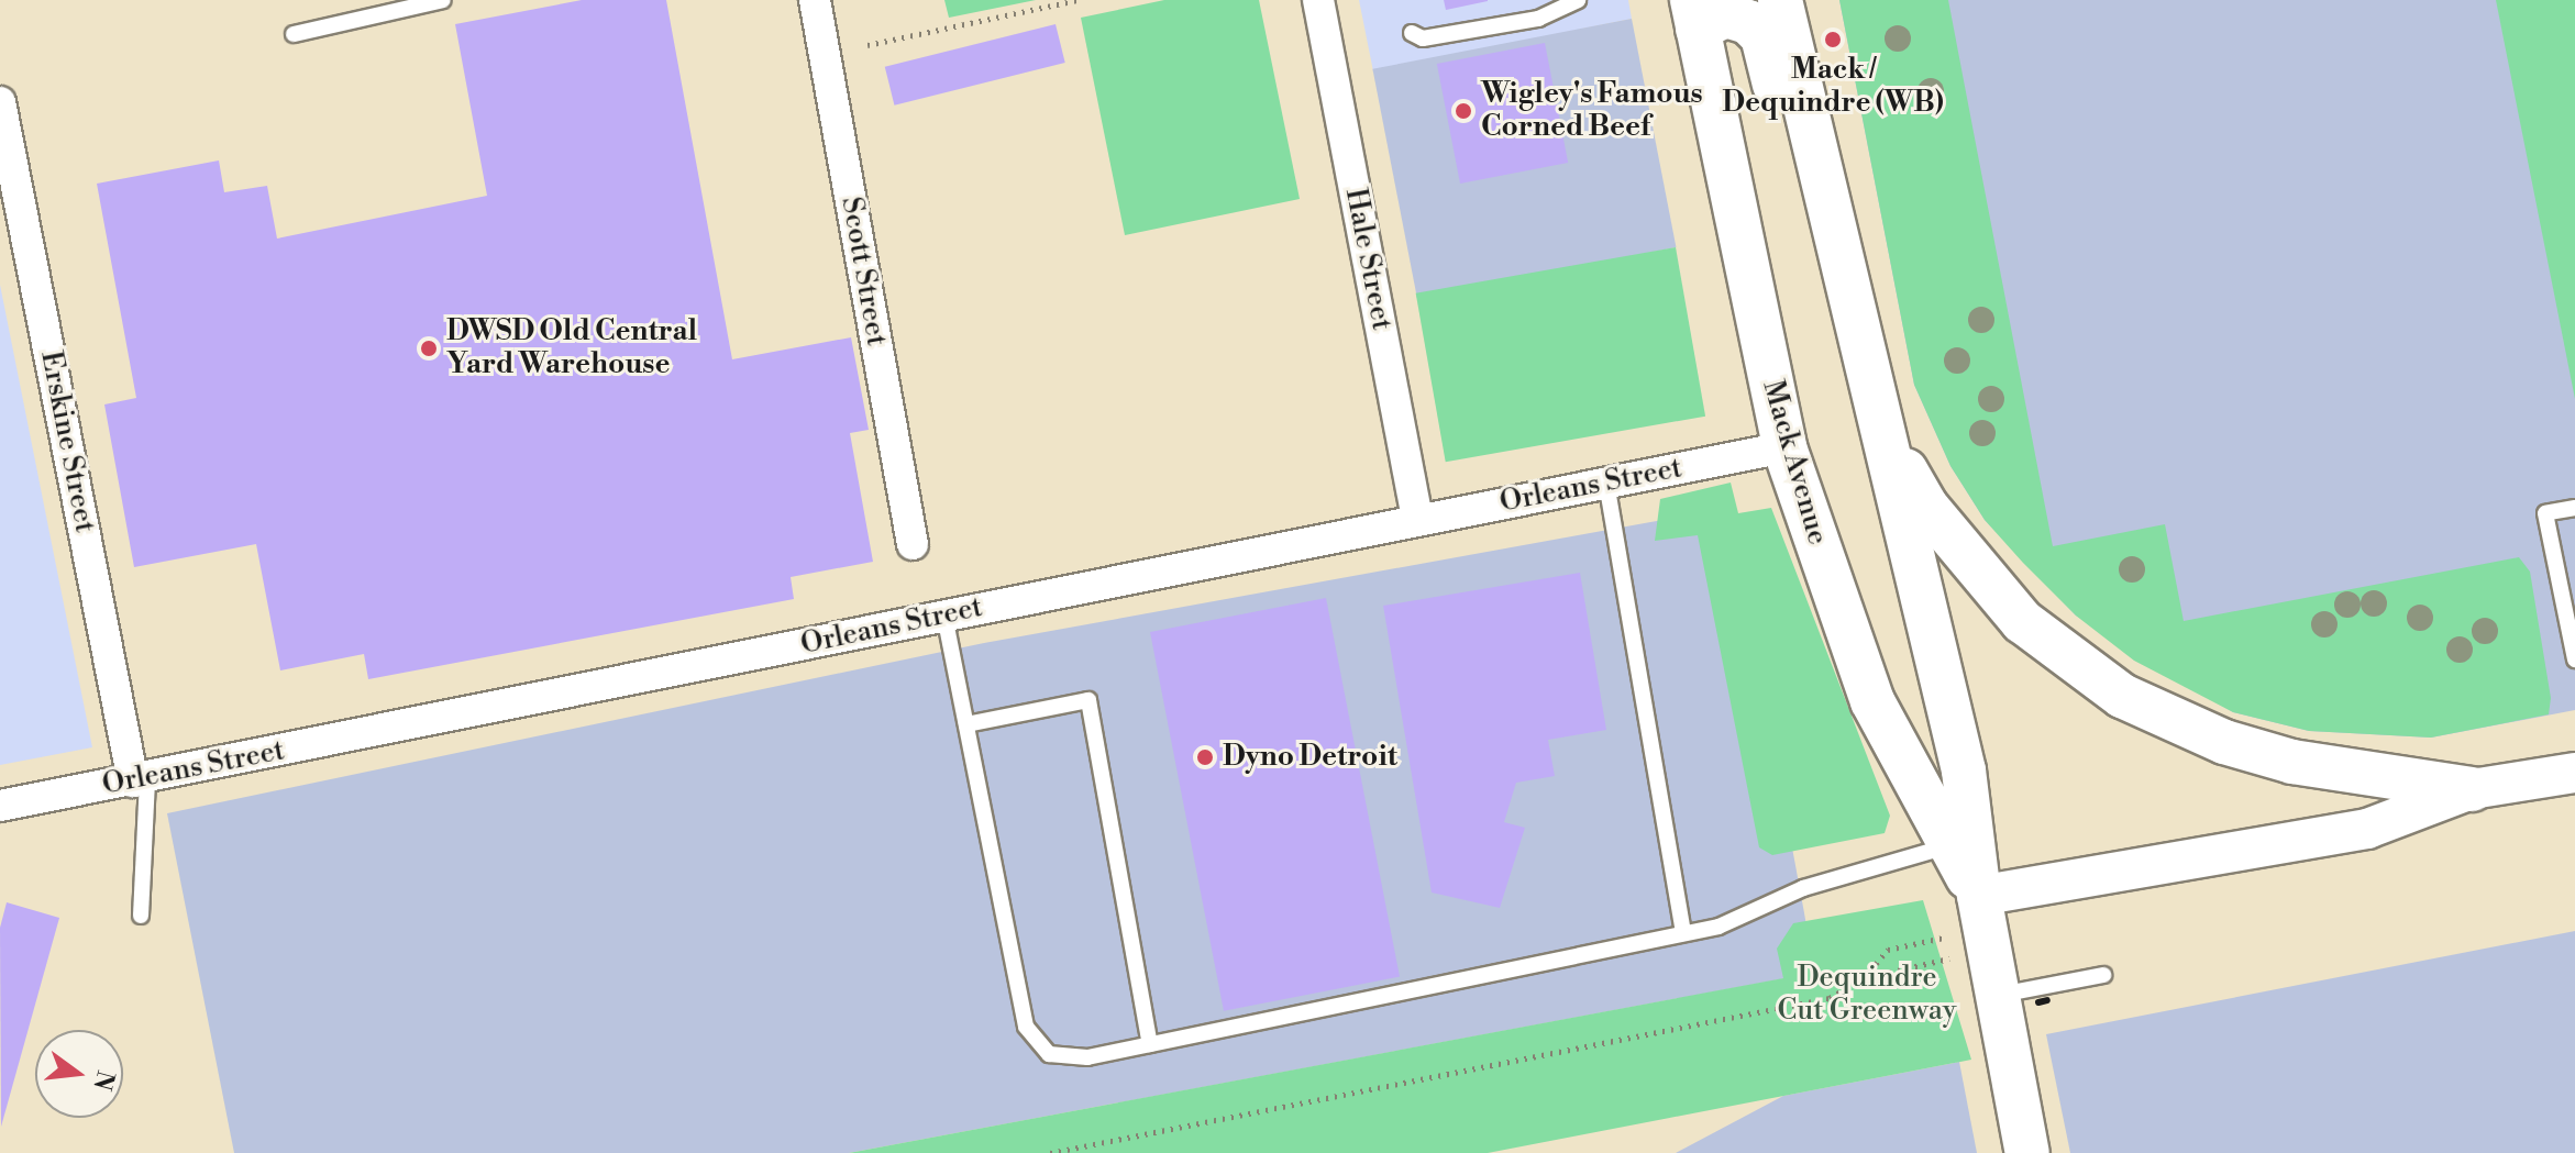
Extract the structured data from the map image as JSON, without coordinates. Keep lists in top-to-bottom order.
{
  "streets": {
    "main road": ["Mack Avenue"],
    "street": [
      "Hale Street",
      "Scott Street",
      "Erskine Street",
      "Orleans Street"
    ]
  },
  "crossings": [
    ["Hale Street", "Orleans Street"],
    ["Erskine Street", "Orleans Street"],
    ["Mack Avenue", "Orleans Street"]
  ],
  "parks": ["Dequindre Cut Greenway"],
  "places": [
    "Mack / Dequindre (WB)",
    "Wigley's Famous Corned Beef",
    "DWSD Old Central Yard Warehouse",
    "Dyno Detroit"
  ],
  "north": "right"
}
